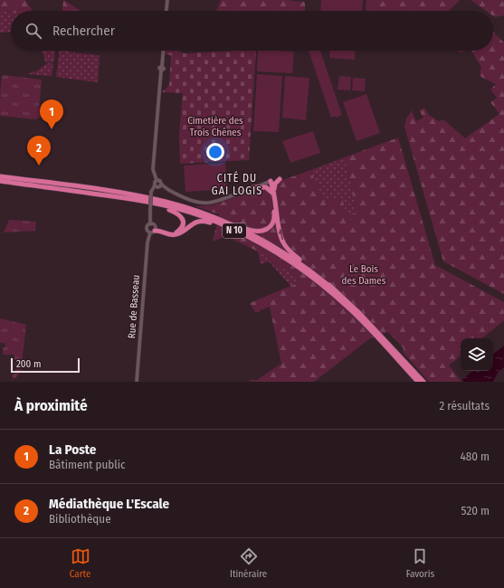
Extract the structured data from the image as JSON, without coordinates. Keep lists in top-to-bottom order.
{
  "streets": {
    "highway": ["N 10"],
    "street": ["Rue de Basseau"]
  },
  "districts": ["CITÉ DU GAI LOGIS"],
  "parks": ["Cimetière des Trois Chênes", "Le Bois des Dames"],
  "scale_bar": "200 m",
  "page": {
    "search": "Rechercher",
    "pins": ["1", "2"],
    "scale": "200 m",
    "heading": ["À proximité", "2 résultats"],
    "list": [
      {
        "mark": "1",
        "name": "La Poste",
        "note": "Bâtiment public",
        "value": "480 m"
      },
      {
        "mark": "2",
        "name": "Médiathèque L'Escale",
        "note": "Bibliothèque",
        "value": "520 m"
      }
    ],
    "nav": ["Carte", "Itinéraire", "Favoris"]
  }
}
